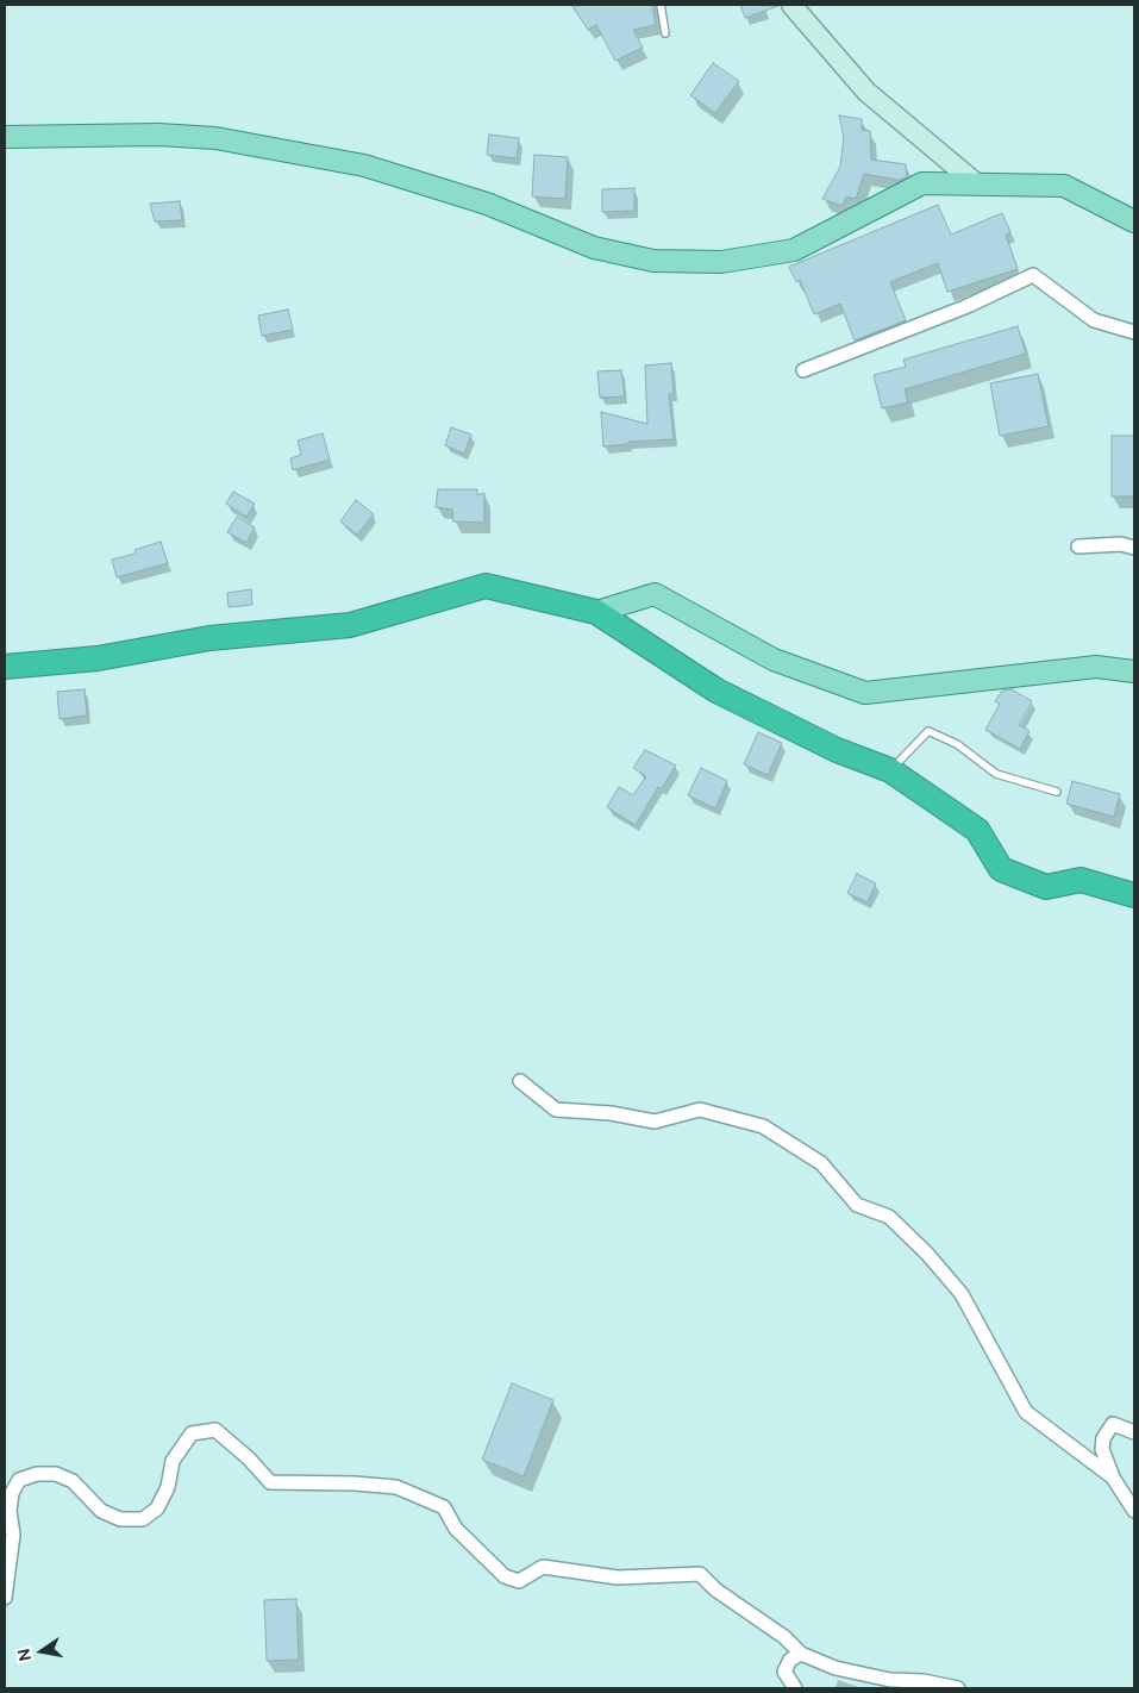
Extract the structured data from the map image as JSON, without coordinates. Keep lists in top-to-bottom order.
{
  "north": "left"
}
